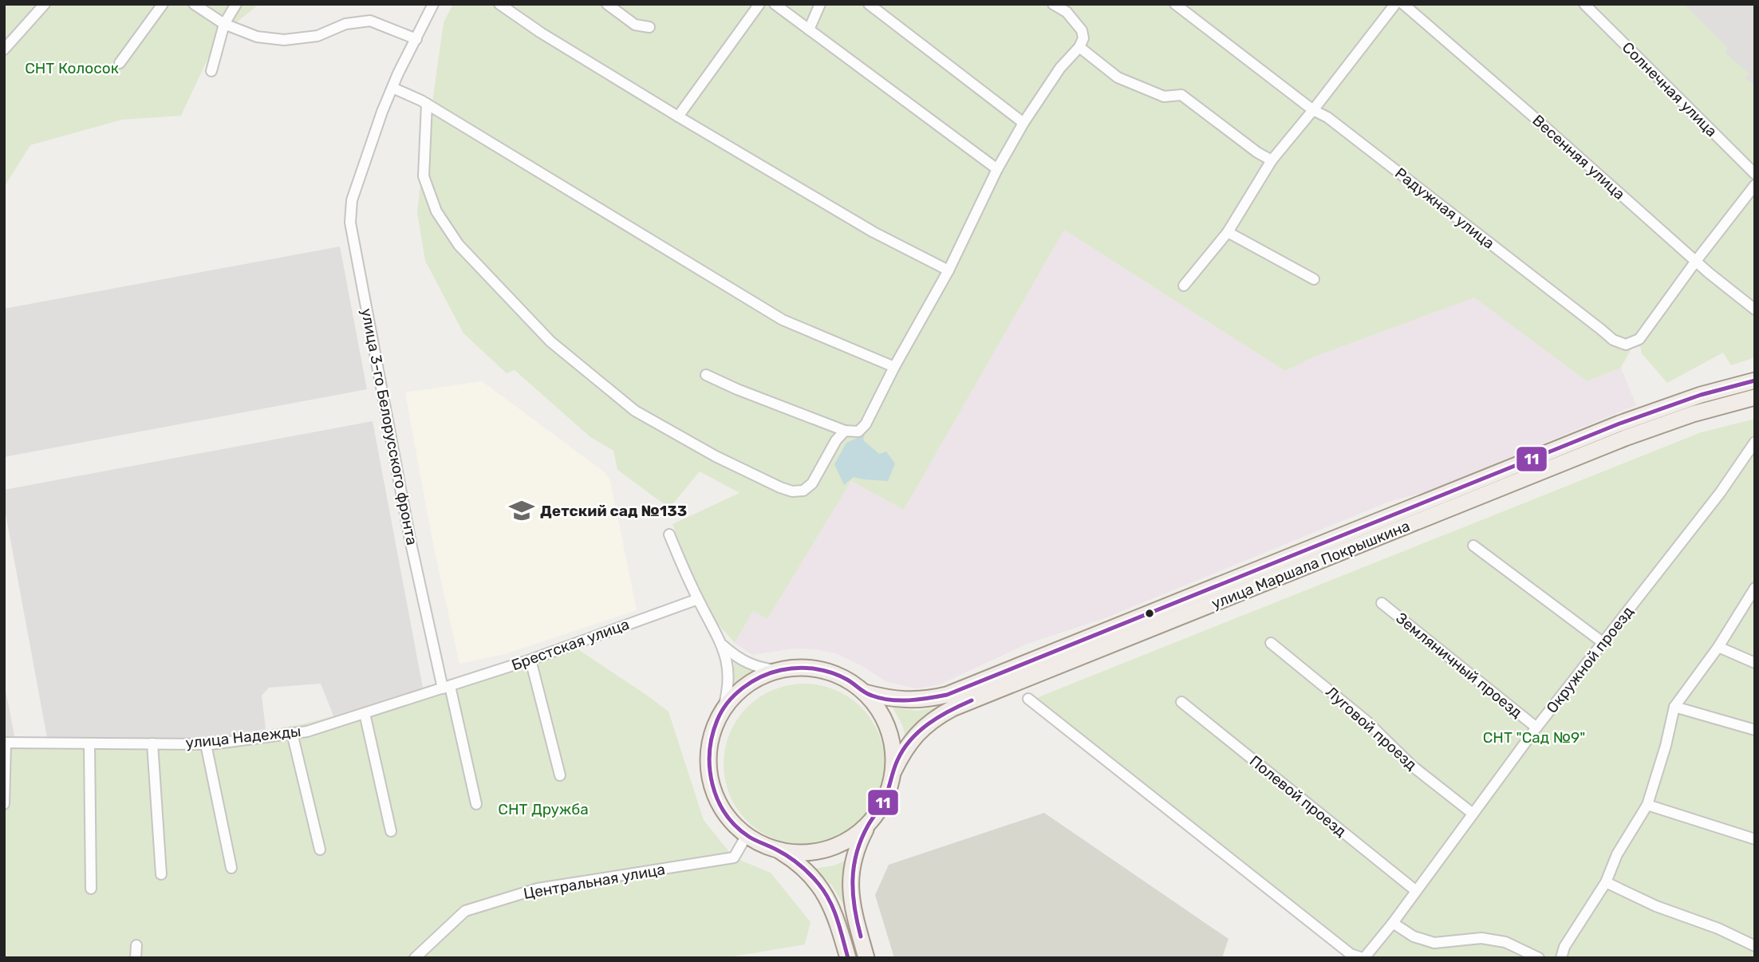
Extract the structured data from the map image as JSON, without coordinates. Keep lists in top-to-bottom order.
{
  "streets": {
    "main road": ["улица Маршала Покрышкина"],
    "street": [
      "Солнечная улица",
      "Весенняя улица",
      "Радужная улица",
      "улица 3-го Белорусского фронта",
      "Брестская улица",
      "Окружной проезд",
      "Земляничный проезд",
      "Луговой проезд",
      "улица Надежды",
      "Полевой проезд",
      "Центральная улица"
    ]
  },
  "crossings": [
    ["Весенняя улица", "Радужная улица"],
    ["улица 3-го Белорусского фронта", "Брестская улица"],
    ["улица 3-го Белорусского фронта", "улица Надежды"],
    ["улица Маршала Покрышкина", "Центральная улица"],
    ["Брестская улица", "улица Надежды"],
    ["Окружной проезд", "Земляничный проезд"],
    ["Окружной проезд", "Луговой проезд"],
    ["Окружной проезд", "Полевой проезд"]
  ],
  "parks": ["СНТ Колосок", "СНТ \"Сад №9\"", "СНТ Дружба"],
  "places": {
    "school or university": ["Детский сад №133"]
  },
  "lines": ["transit line 11"]
}
